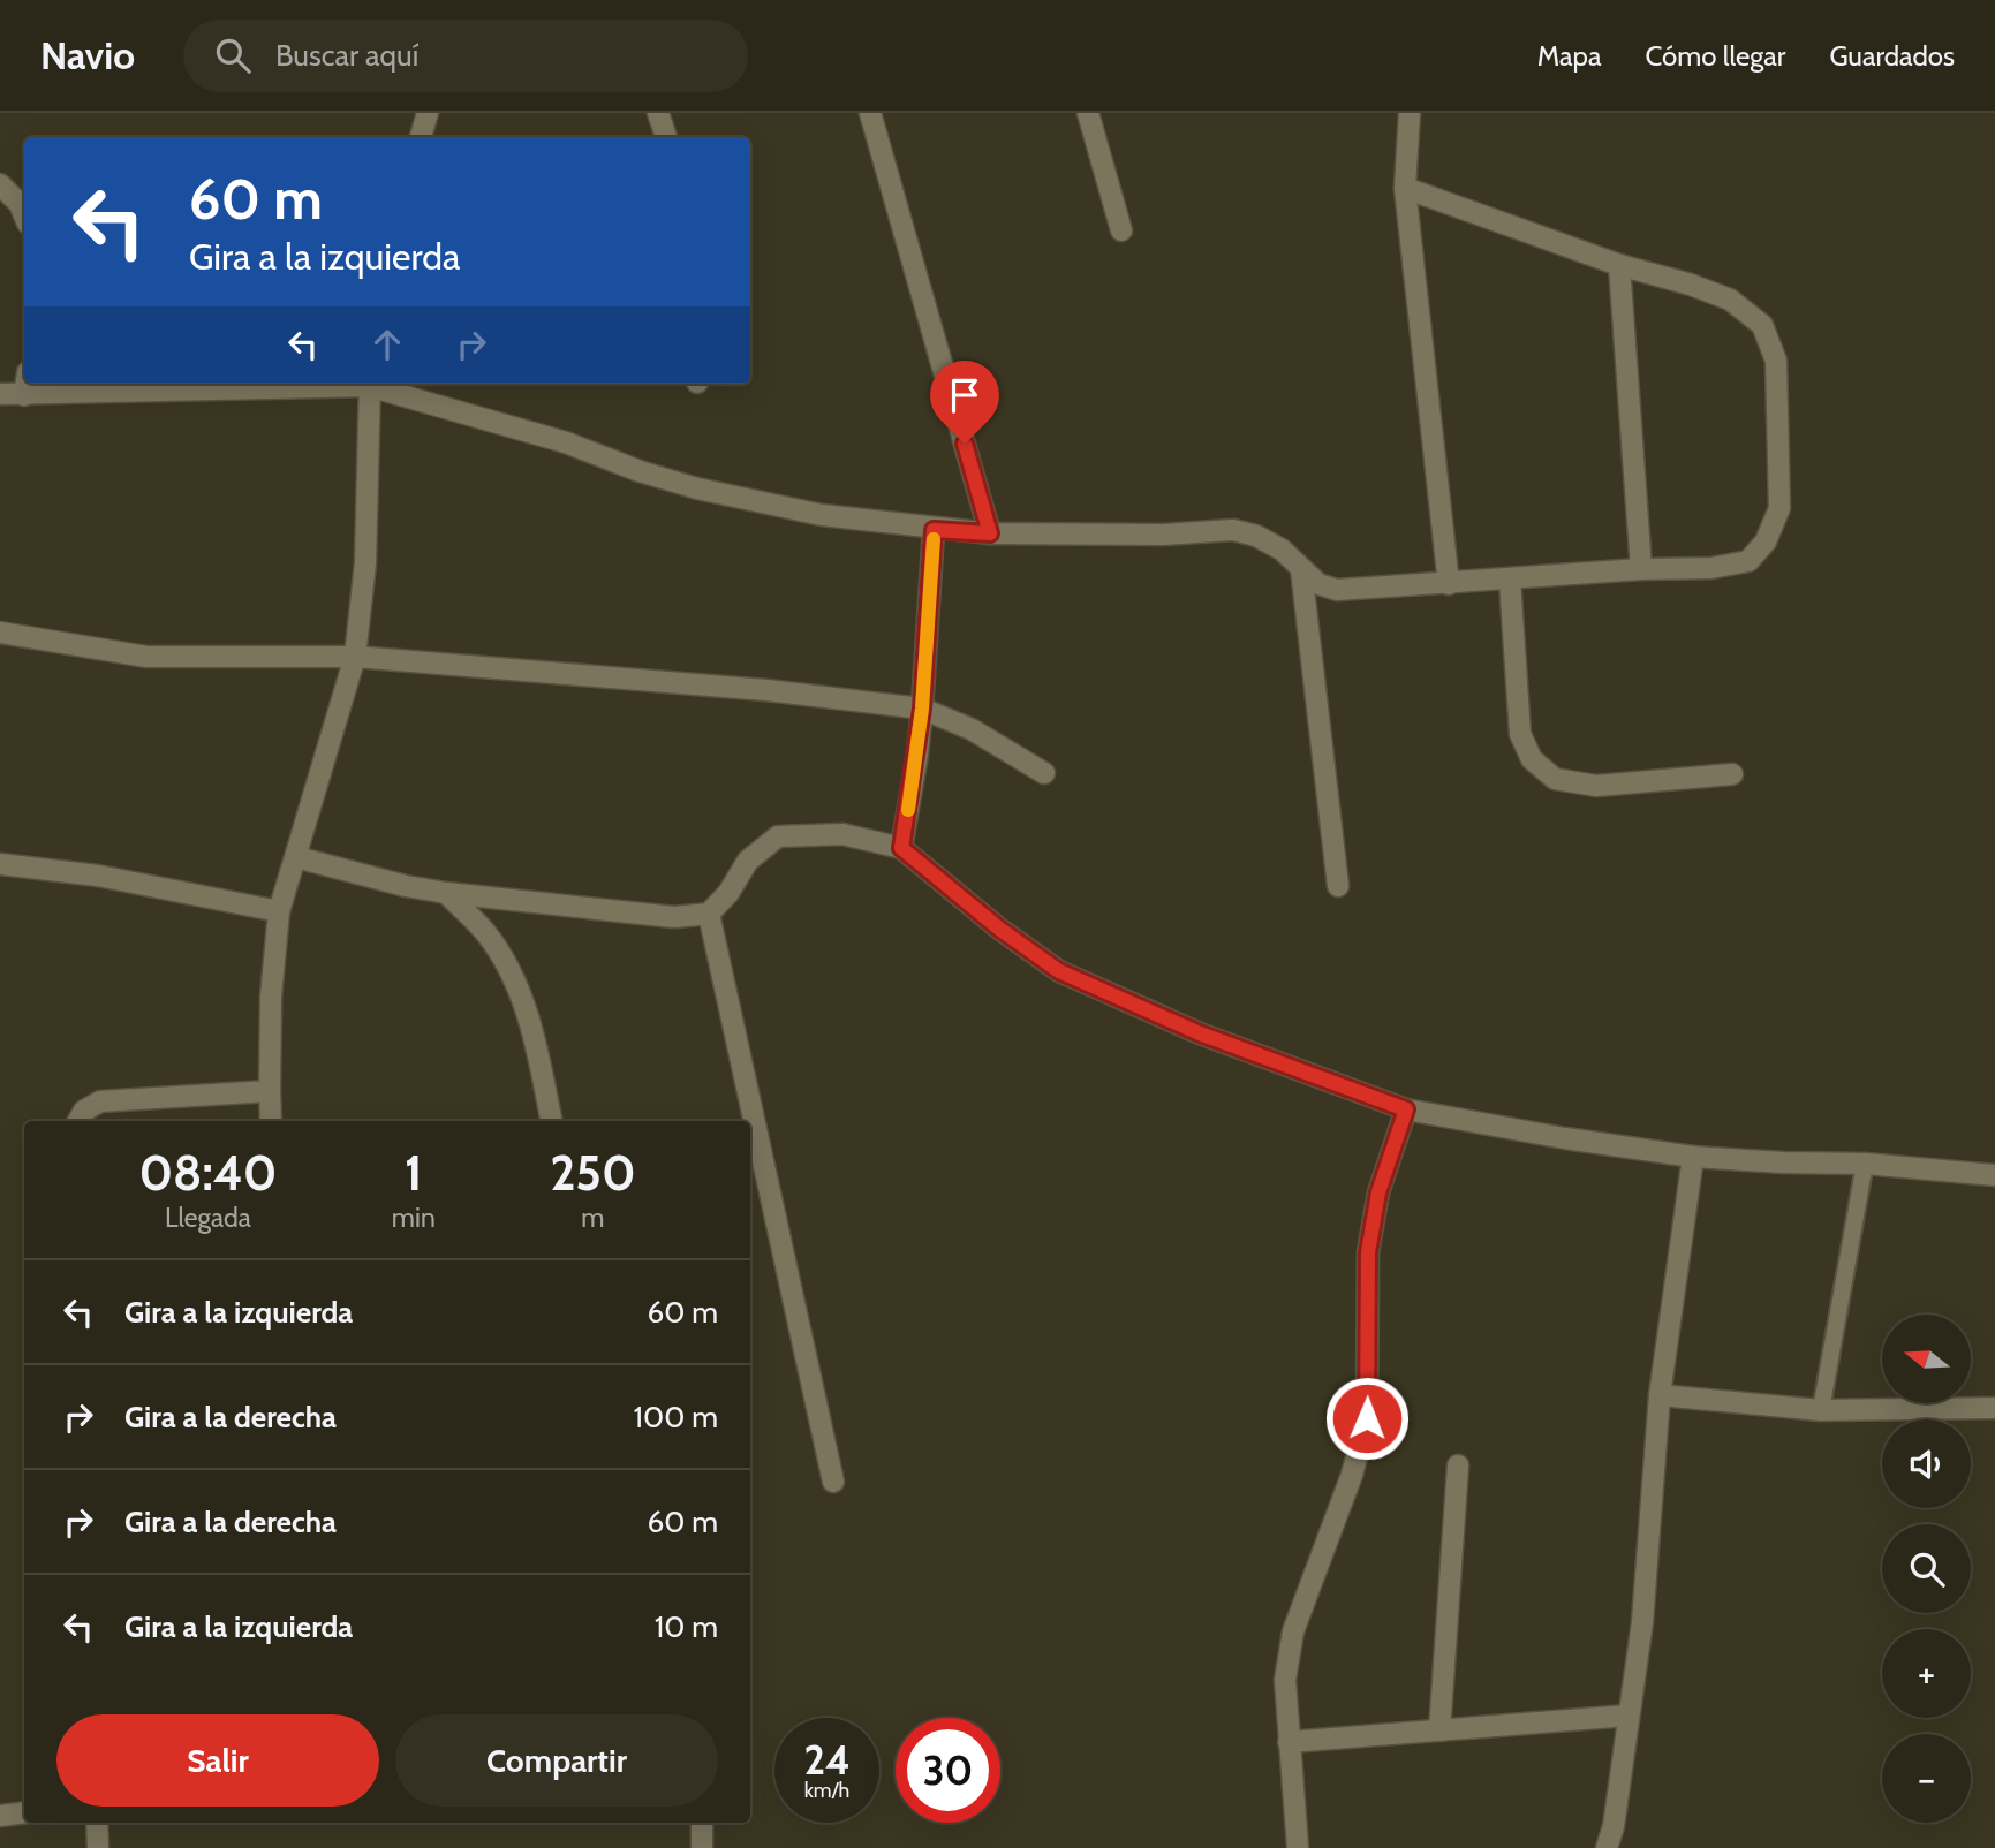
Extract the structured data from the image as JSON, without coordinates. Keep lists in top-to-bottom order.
{
  "north": "left",
  "page": {
    "header": "Navio",
    "search": "Buscar aquí",
    "nav": ["Mapa", "Cómo llegar", "Guardados"],
    "turn": ["60 m", "Gira a la izquierda"],
    "eta": [
      "08:40",
      "Llegada",
      "1",
      "min",
      "250",
      "m"
    ],
    "list": [
      {
        "name": "Gira a la izquierda",
        "value": "60 m"
      },
      {
        "name": "Gira a la derecha",
        "value": "100 m"
      },
      {
        "name": "Gira a la derecha",
        "value": "60 m"
      },
      {
        "name": "Gira a la izquierda",
        "value": "10 m"
      }
    ],
    "map_buttons": ["+", "−"],
    "buttons": ["Salir", "Compartir"],
    "speed": "24 km/h",
    "limit": "30"
  }
}
